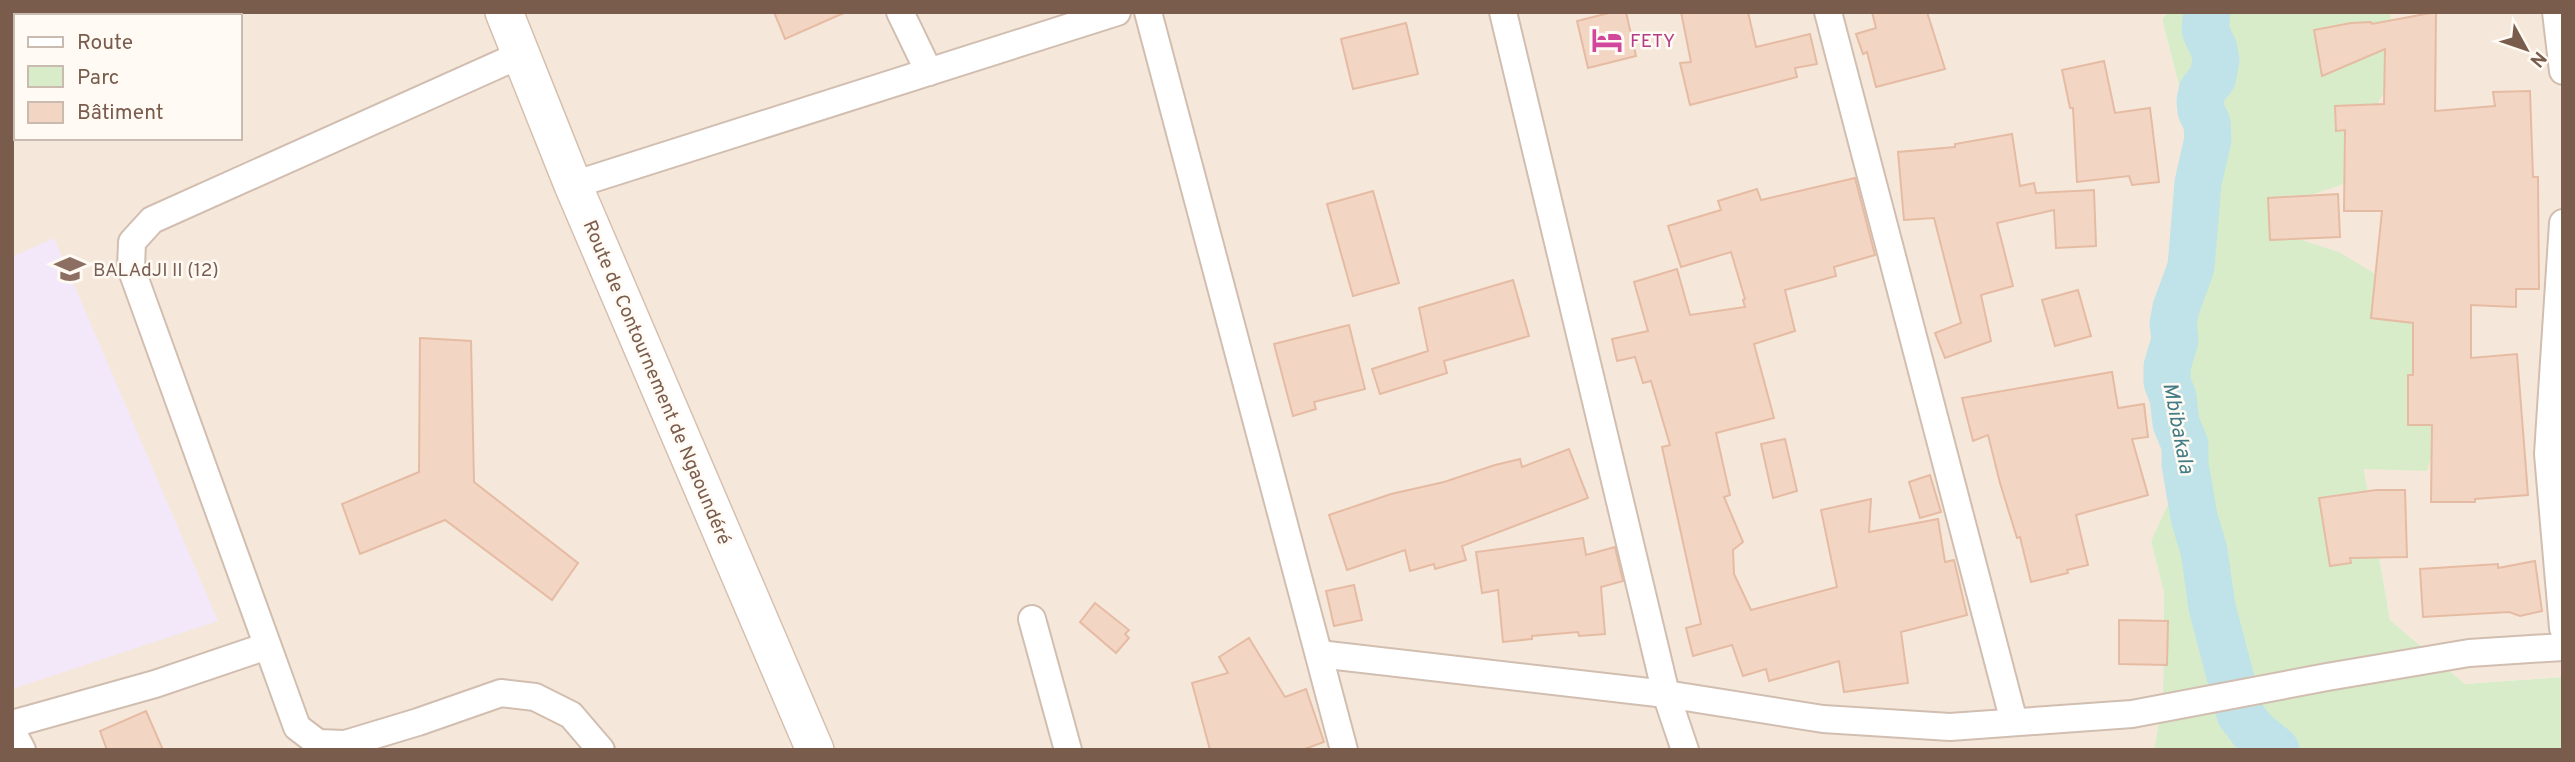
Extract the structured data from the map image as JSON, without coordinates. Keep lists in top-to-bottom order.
{
  "streets": {
    "street": ["Route de Contournement de Ngaoundéré"]
  },
  "water": ["Mbibakala"],
  "places": {
    "hotel": ["FETY"],
    "school or university": ["BALAdJI II (12)"]
  },
  "legend": ["Route", "Parc", "Bâtiment"],
  "north": "bottom right"
}
